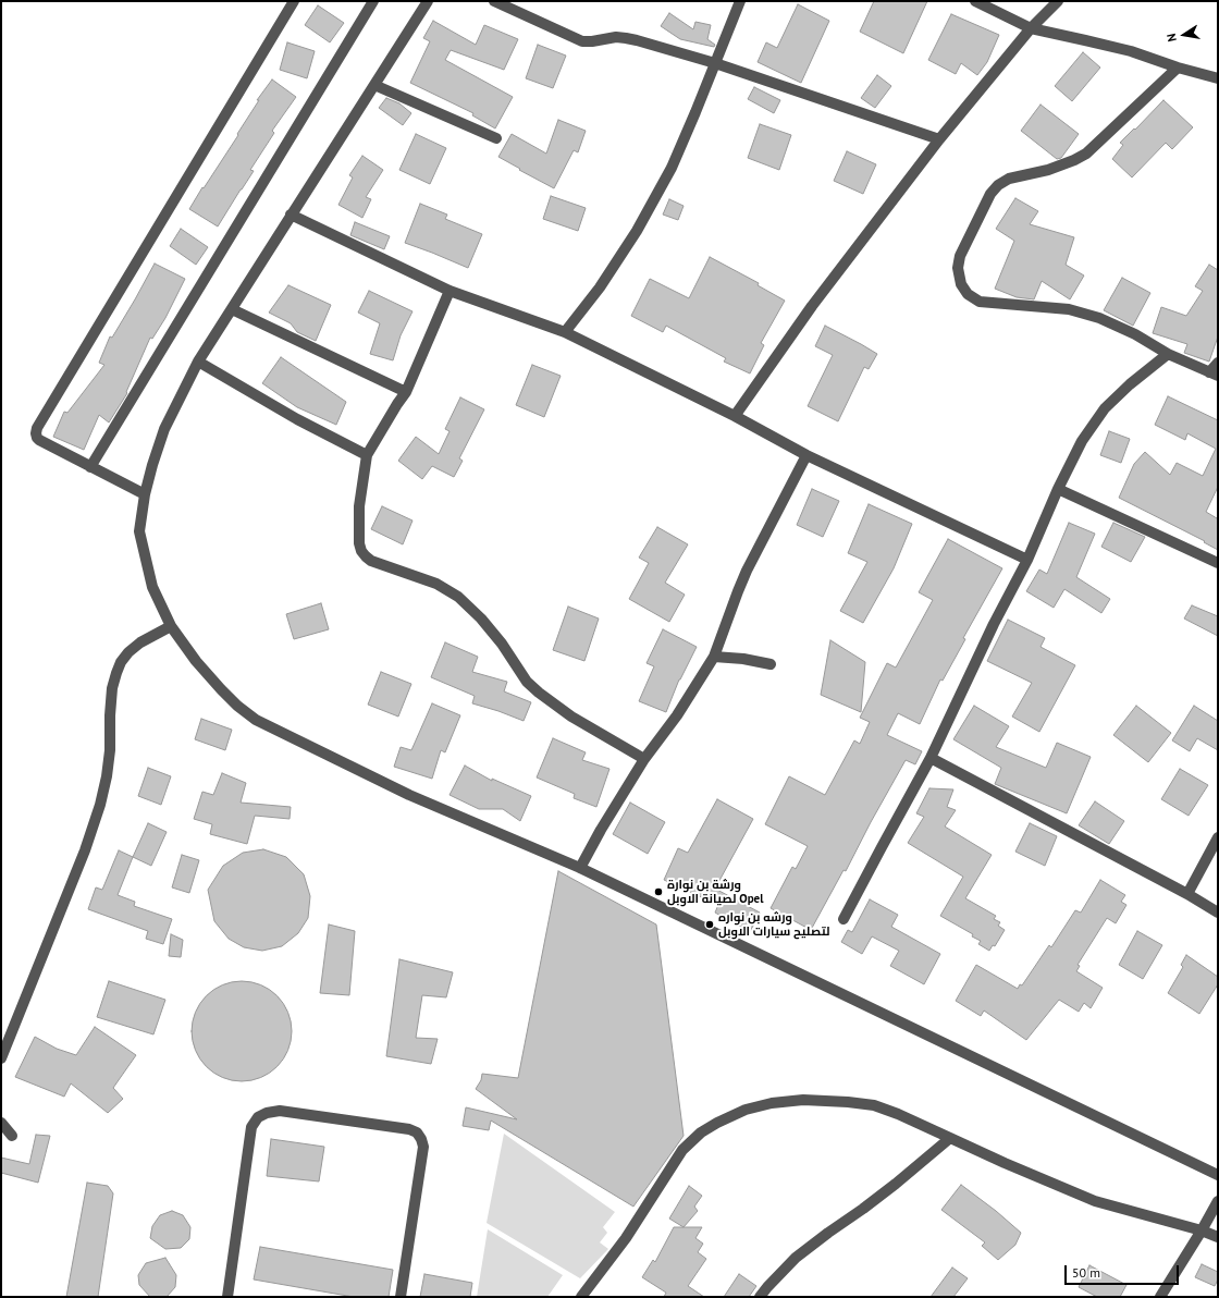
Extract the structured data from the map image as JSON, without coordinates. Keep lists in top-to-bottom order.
{
  "places": ["ورشة بن نوارة لصيانة الاوبل Opel", "ورشه بن نواره لتصليح سيارات الاوبل"],
  "scale_bar": "50 m",
  "north": "left"
}
